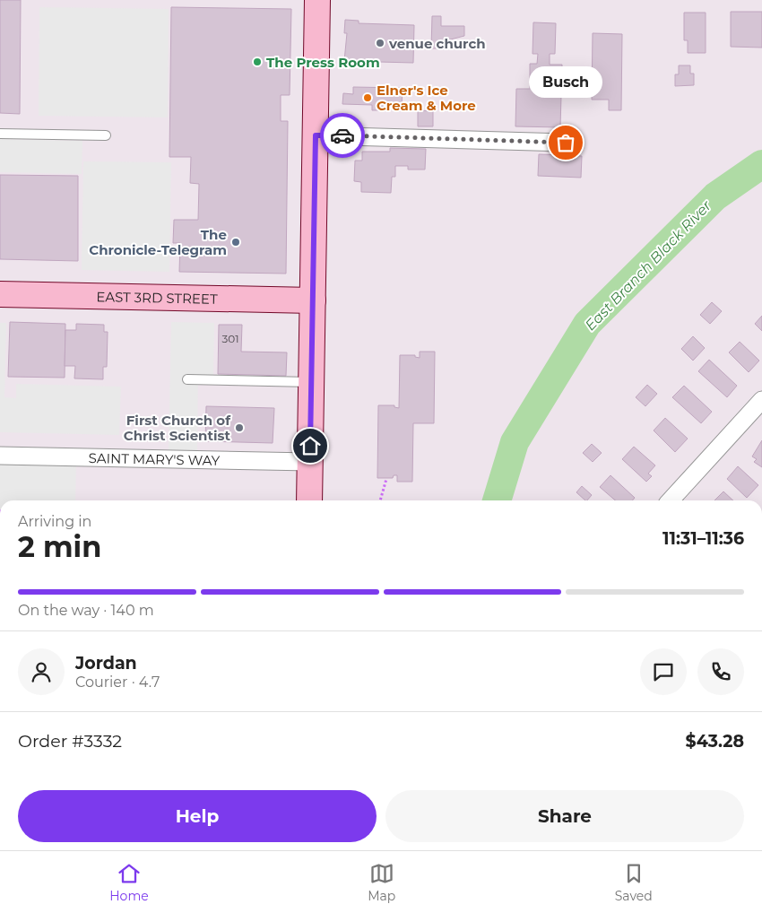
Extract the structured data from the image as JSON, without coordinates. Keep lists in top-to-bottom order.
{
  "streets": {
    "main road": ["EAST 3RD STREET"],
    "street": ["SAINT MARY'S WAY"]
  },
  "water": ["East Branch Black River"],
  "places": [
    "venue church",
    "The Press Room",
    "Elner's Ice Cream & More",
    "Busch",
    "The Chronicle-Telegram",
    "First Church of Christ Scientist"
  ],
  "house_numbers": ["301"],
  "page": {
    "bubble": "Busch",
    "heading": ["2 min", "Arriving in", "11:31–11:36"],
    "panel": [
      "Jordan",
      "Courier · 4.7",
      "Order #3332",
      "$43.28"
    ],
    "bar": "On the way · 140 m",
    "buttons": ["Help", "Share"],
    "tabs": ["Home", "Map", "Saved"]
  }
}
